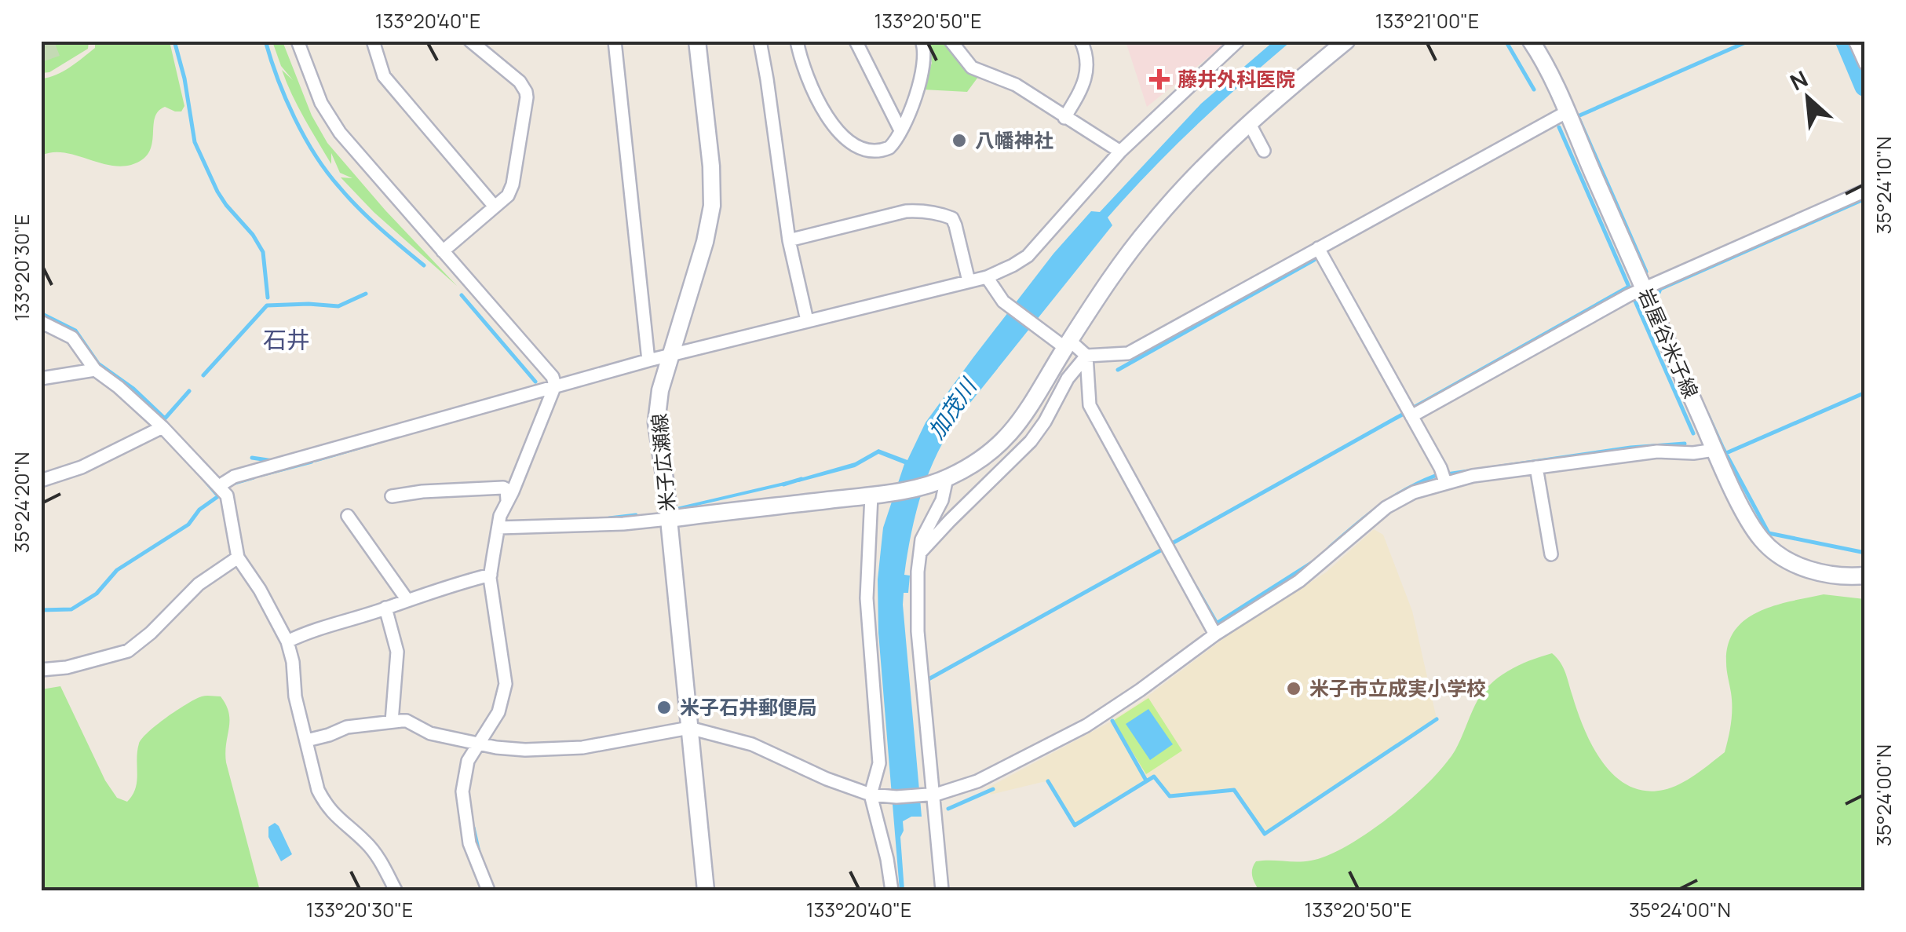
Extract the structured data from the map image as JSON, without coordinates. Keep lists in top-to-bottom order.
{
  "streets": {
    "main road": ["岩屋谷米子線", "米子広瀬線"]
  },
  "districts": ["石井"],
  "water": ["加茂川"],
  "places": {
    "health": ["藤井外科医院"],
    "other": ["八幡神社", "米子市立成実小学校", "米子石井郵便局"]
  },
  "north": "top left",
  "coordinates": [
    "133°20'40\"E",
    "133°20'50\"E",
    "133°21'00\"E",
    "35°24'10\"N",
    "133°20'30\"E",
    "35°24'20\"N",
    "35°24'00\"N"
  ]
}
